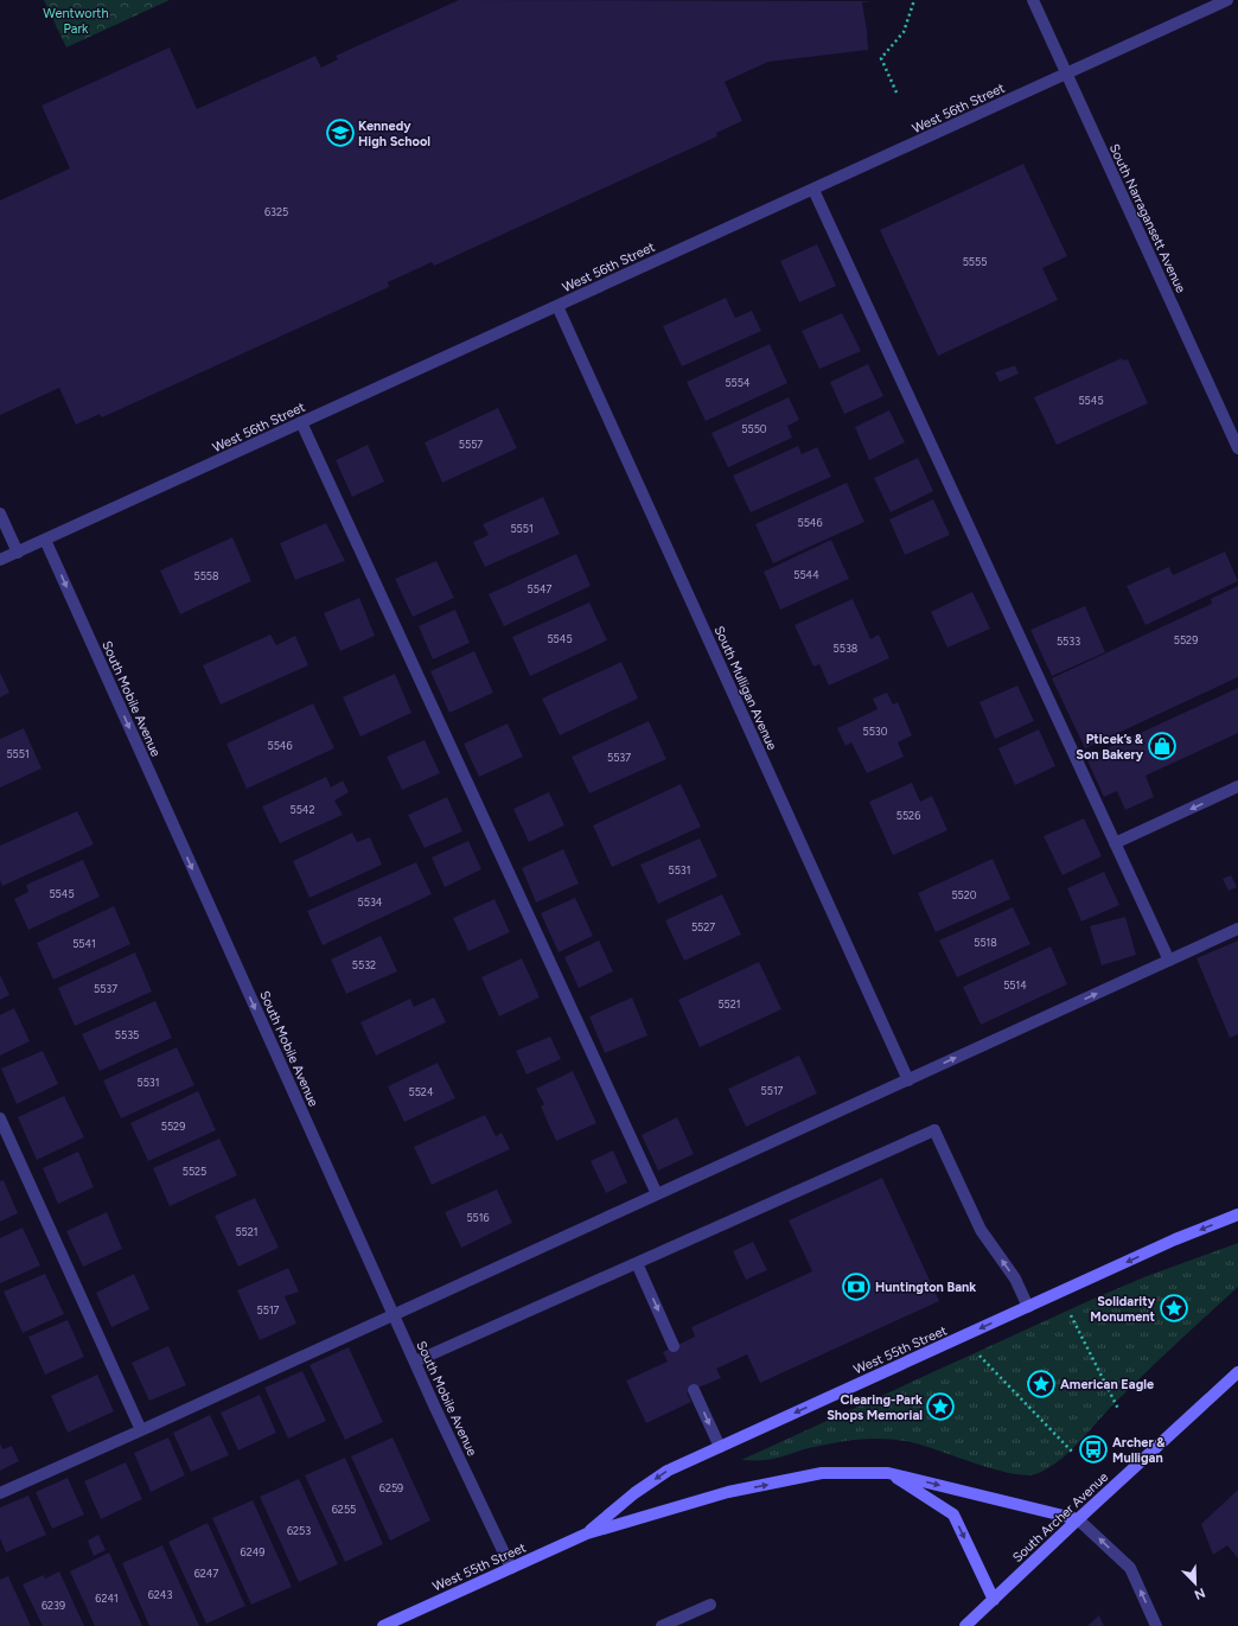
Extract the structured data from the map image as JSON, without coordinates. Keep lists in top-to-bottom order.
{
  "streets": {
    "main road": ["West 55th Street", "South Archer Avenue"],
    "street": [
      "West 56th Street",
      "South Narragansett Avenue",
      "South Mulligan Avenue",
      "South Mobile Avenue"
    ]
  },
  "crossings": [
    ["West 56th Street", "South Narragansett Avenue"],
    ["West 56th Street", "South Mulligan Avenue"],
    ["West 56th Street", "South Mobile Avenue"],
    ["South Mobile Avenue", "West 55th Street"],
    ["West 55th Street", "South Archer Avenue"]
  ],
  "one_way": ["South Mobile Avenue"],
  "parks": ["Wentworth Park"],
  "places": {
    "school or university": ["Kennedy High School"],
    "shop": ["Pticek’s & Son Bakery"],
    "bank": ["Huntington Bank"],
    "place": ["Solidarity Monument", "American Eagle", "Clearing-Park Shops Memorial"],
    "bus stop": ["Archer & Mulligan"]
  },
  "house_numbers": [
    "6325",
    "5555",
    "5554",
    "5545",
    "5550",
    "5557",
    "5546",
    "5551",
    "5544",
    "5558",
    "5547",
    "5545",
    "5529",
    "5533",
    "5538",
    "5530",
    "5546",
    "5551",
    "5537",
    "5542",
    "5526",
    "5531",
    "5545",
    "5520",
    "5534",
    "5527",
    "5518",
    "5541",
    "5532",
    "5514",
    "5537",
    "5521",
    "5535",
    "5531",
    "5517",
    "5524",
    "5529",
    "5525",
    "5516",
    "5521",
    "5517",
    "6259",
    "6255",
    "6253",
    "6249",
    "6247",
    "6243",
    "6241",
    "6239"
  ],
  "north": "bottom right"
}
